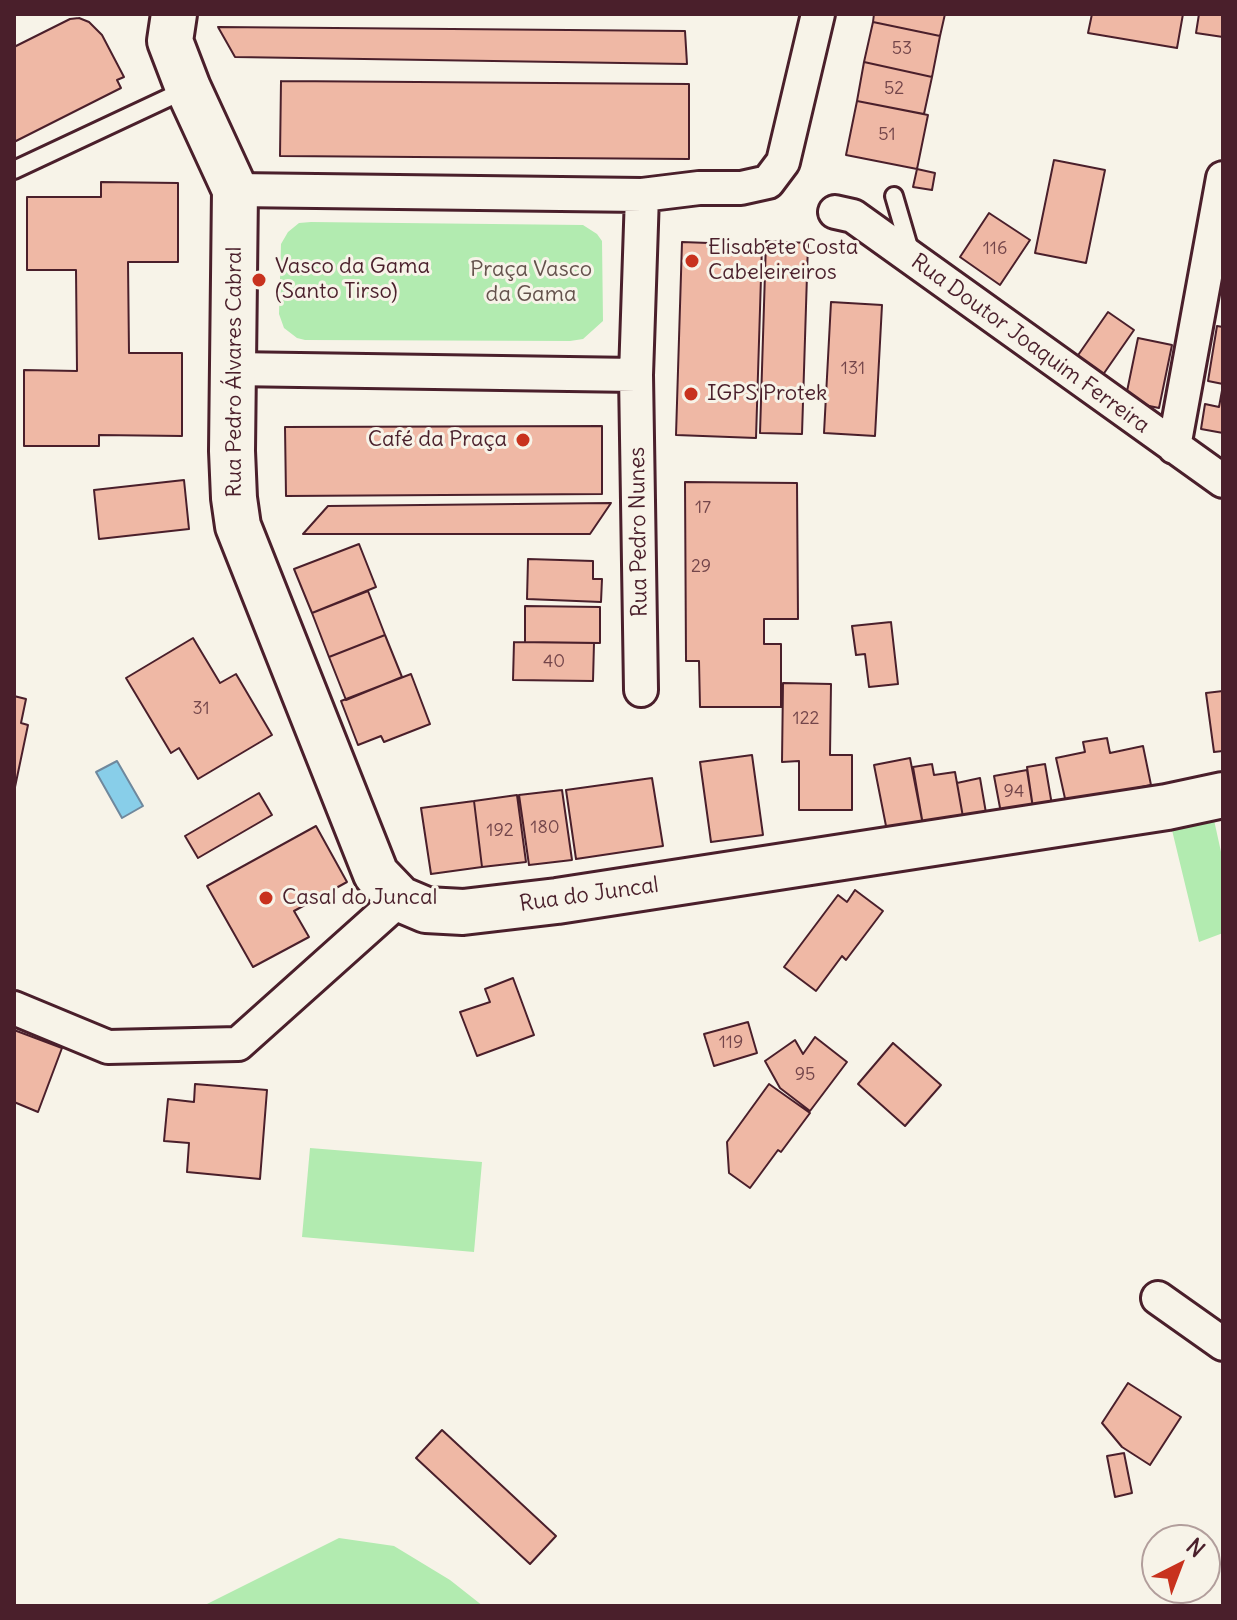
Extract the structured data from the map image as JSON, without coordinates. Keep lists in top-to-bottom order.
{
  "streets": {
    "street": [
      "Rua Doutor Joaquim Ferreira",
      "Rua Pedro Álvares Cabral",
      "Rua Pedro Nunes",
      "Rua do Juncal"
    ]
  },
  "crossings": [
    ["Rua Pedro Álvares Cabral", "Rua do Juncal"]
  ],
  "parks": ["Praça Vasco da Gama"],
  "places": [
    "Elisabete Costa Cabeleireiros",
    "Vasco da Gama (Santo Tirso)",
    "IGPS Protek",
    "Café da Praça",
    "Casal do Juncal"
  ],
  "house_numbers": [
    "53",
    "52",
    "51",
    "116",
    "131",
    "17",
    "29",
    "40",
    "31",
    "122",
    "94",
    "180",
    "192",
    "119",
    "95"
  ],
  "north": "top right"
}
